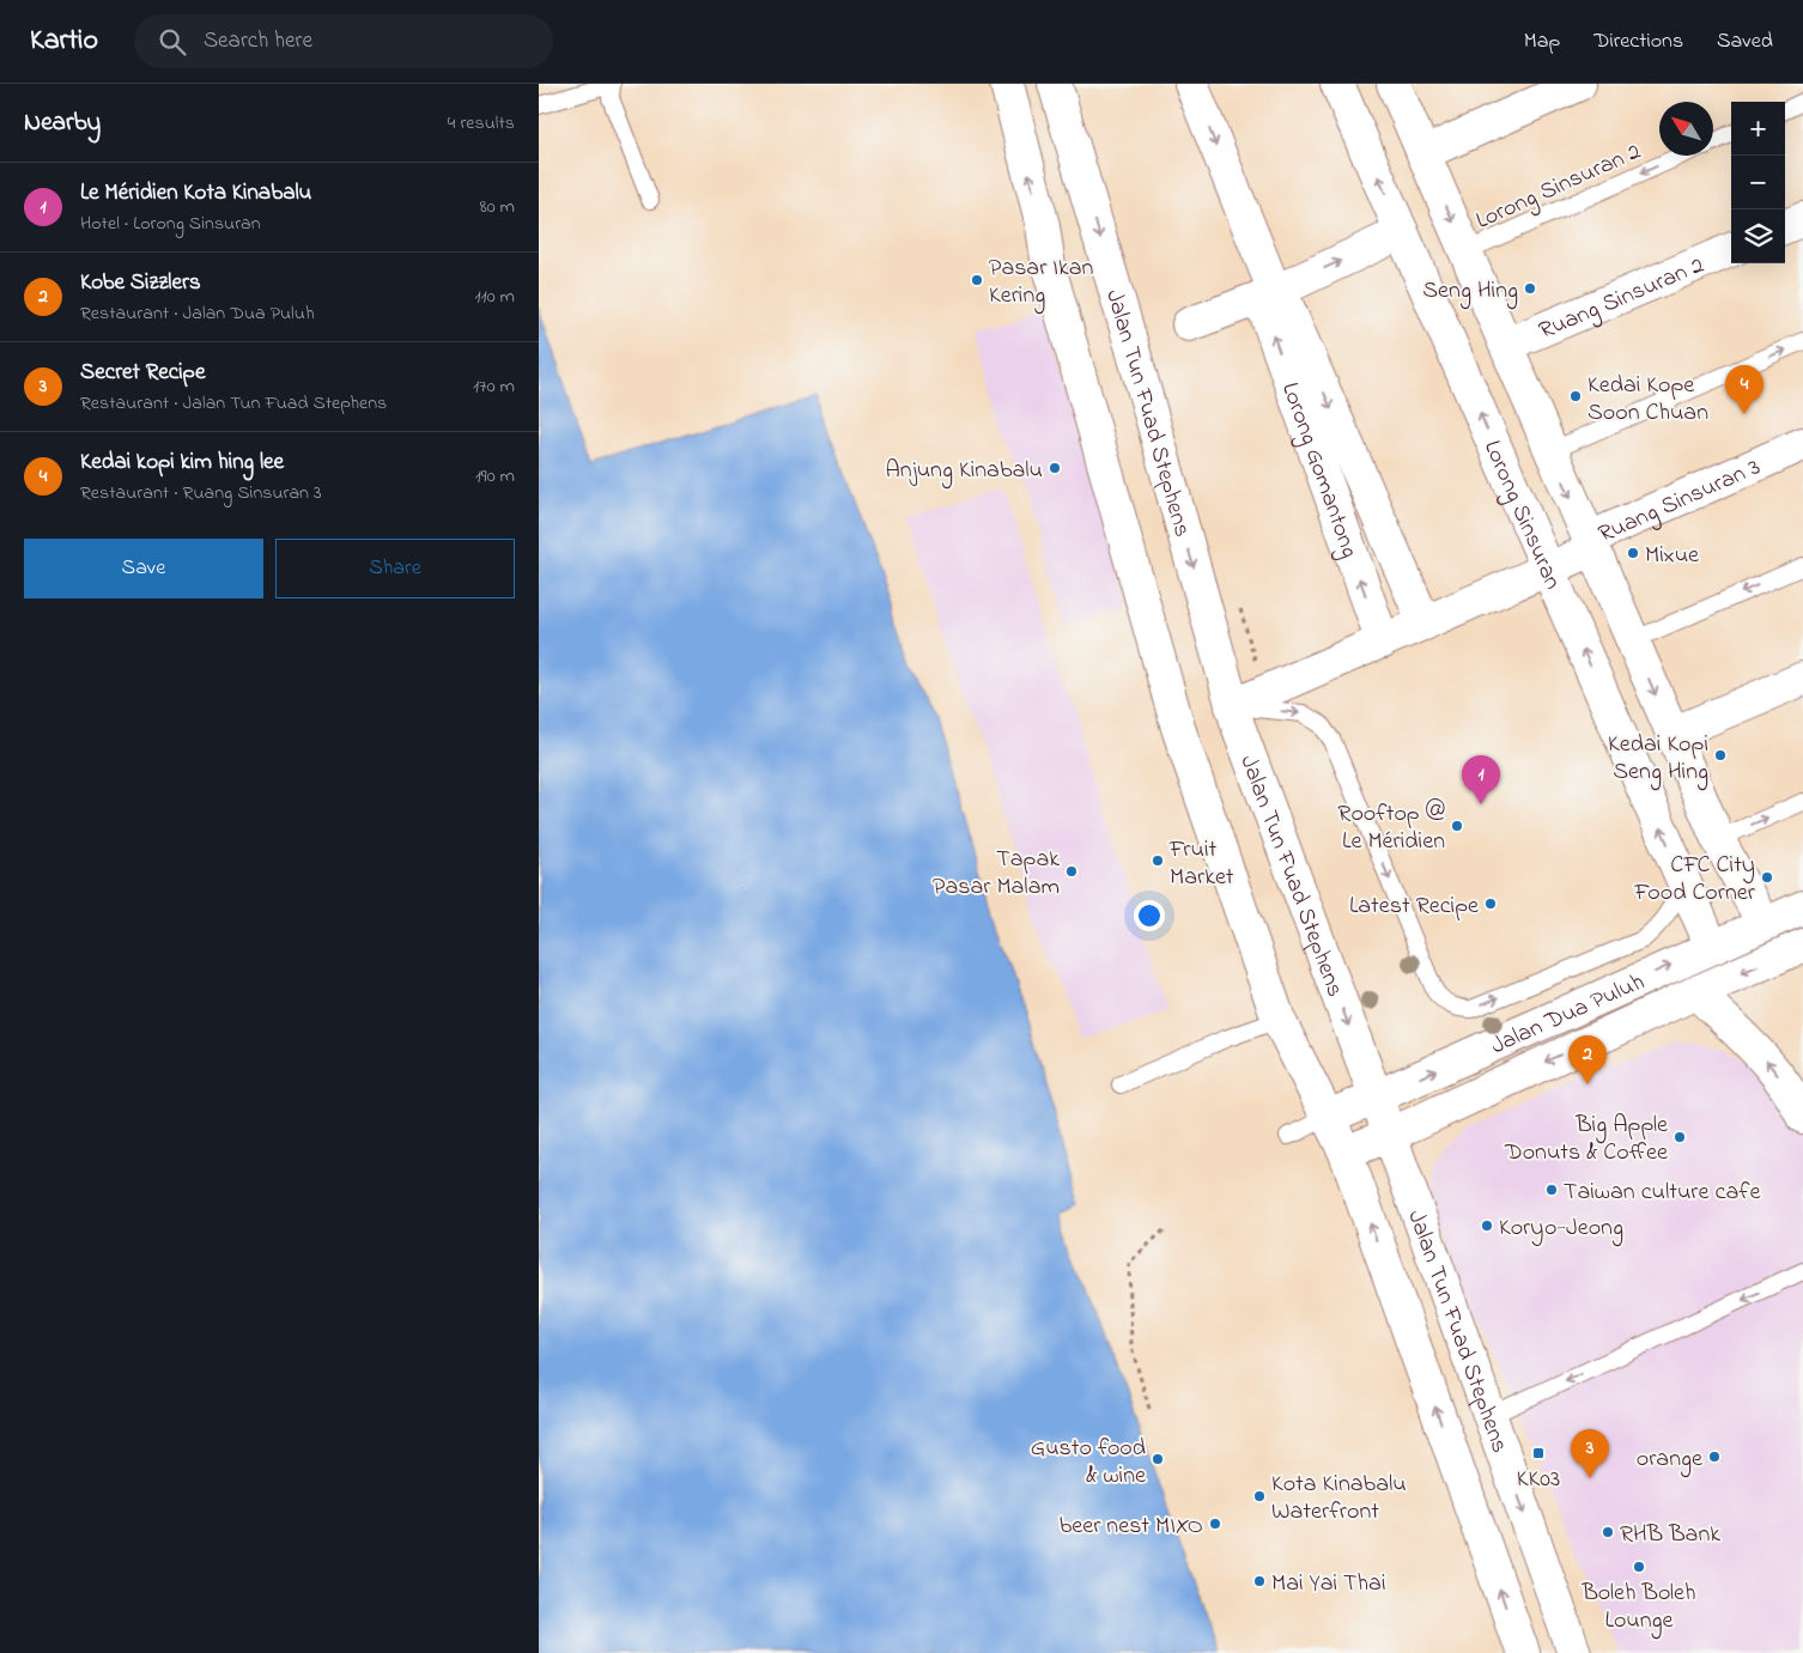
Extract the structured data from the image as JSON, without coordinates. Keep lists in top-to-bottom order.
{
  "streets": {
    "street": [
      "Ruang Sinsuran 2",
      "Jalan Tun Fuad Stephens",
      "Lorong Gomantong",
      "Ruang Sinsuran 3",
      "Lorong Sinsuran",
      "Jalan Dua Puluh"
    ],
    "lane": ["Lorong Sinsuran 2"]
  },
  "crossings": [
    ["Lorong Sinsuran 2", "Lorong Sinsuran"],
    ["Ruang Sinsuran 2", "Lorong Sinsuran"],
    ["Jalan Tun Fuad Stephens", "Ruang Sinsuran 3"],
    ["Jalan Tun Fuad Stephens", "Jalan Dua Puluh"],
    ["Lorong Gomantong", "Ruang Sinsuran 3"],
    ["Ruang Sinsuran 3", "Lorong Sinsuran"],
    ["Lorong Sinsuran", "Jalan Dua Puluh"]
  ],
  "one_way": ["Lorong Sinsuran 2"],
  "places": {
    "other": [
      "Pasar Ikan Kering",
      "Seng Hing",
      "Kedai Kope Soon Chuan",
      "Anjung Kinabalu",
      "Mixue",
      "Kedai Kopi Seng Hing",
      "Rooftop @ Le Méridien",
      "Fruit Market",
      "Tapak Pasar Malam",
      "CFC City Food Corner",
      "Latest Recipe",
      "Big Apple Donuts & Coffee",
      "Taiwan culture cafe",
      "Koryo-Jeong",
      "orange",
      "Gusto food & wine",
      "Kota Kinabalu Waterfront",
      "beer nest MIXO",
      "RHB Bank",
      "Boleh Boleh Lounge",
      "Mai Yai Thai"
    ],
    "transit": ["KK03"]
  },
  "north": "top left",
  "page": {
    "header": "Kartio",
    "search": "Search here",
    "nav": ["Map", "Directions", "Saved"],
    "heading": ["Nearby", "4 results"],
    "map_buttons": ["+", "−"],
    "list": [
      {
        "mark": "1",
        "name": "Le Méridien Kota Kinabalu",
        "note": "Hotel · Lorong Sinsuran",
        "value": "80 m"
      },
      {
        "mark": "2",
        "name": "Kobe Sizzlers",
        "note": "Restaurant · Jalan Dua Puluh",
        "value": "110 m"
      },
      {
        "mark": "3",
        "name": "Secret Recipe",
        "note": "Restaurant · Jalan Tun Fuad Stephens",
        "value": "170 m"
      },
      {
        "mark": "4",
        "name": "Kedai kopi kim hing lee",
        "note": "Restaurant · Ruang Sinsuran 3",
        "value": "190 m"
      }
    ],
    "pins": [
      "4",
      "1",
      "2",
      "3"
    ],
    "buttons": ["Save", "Share"]
  }
}
